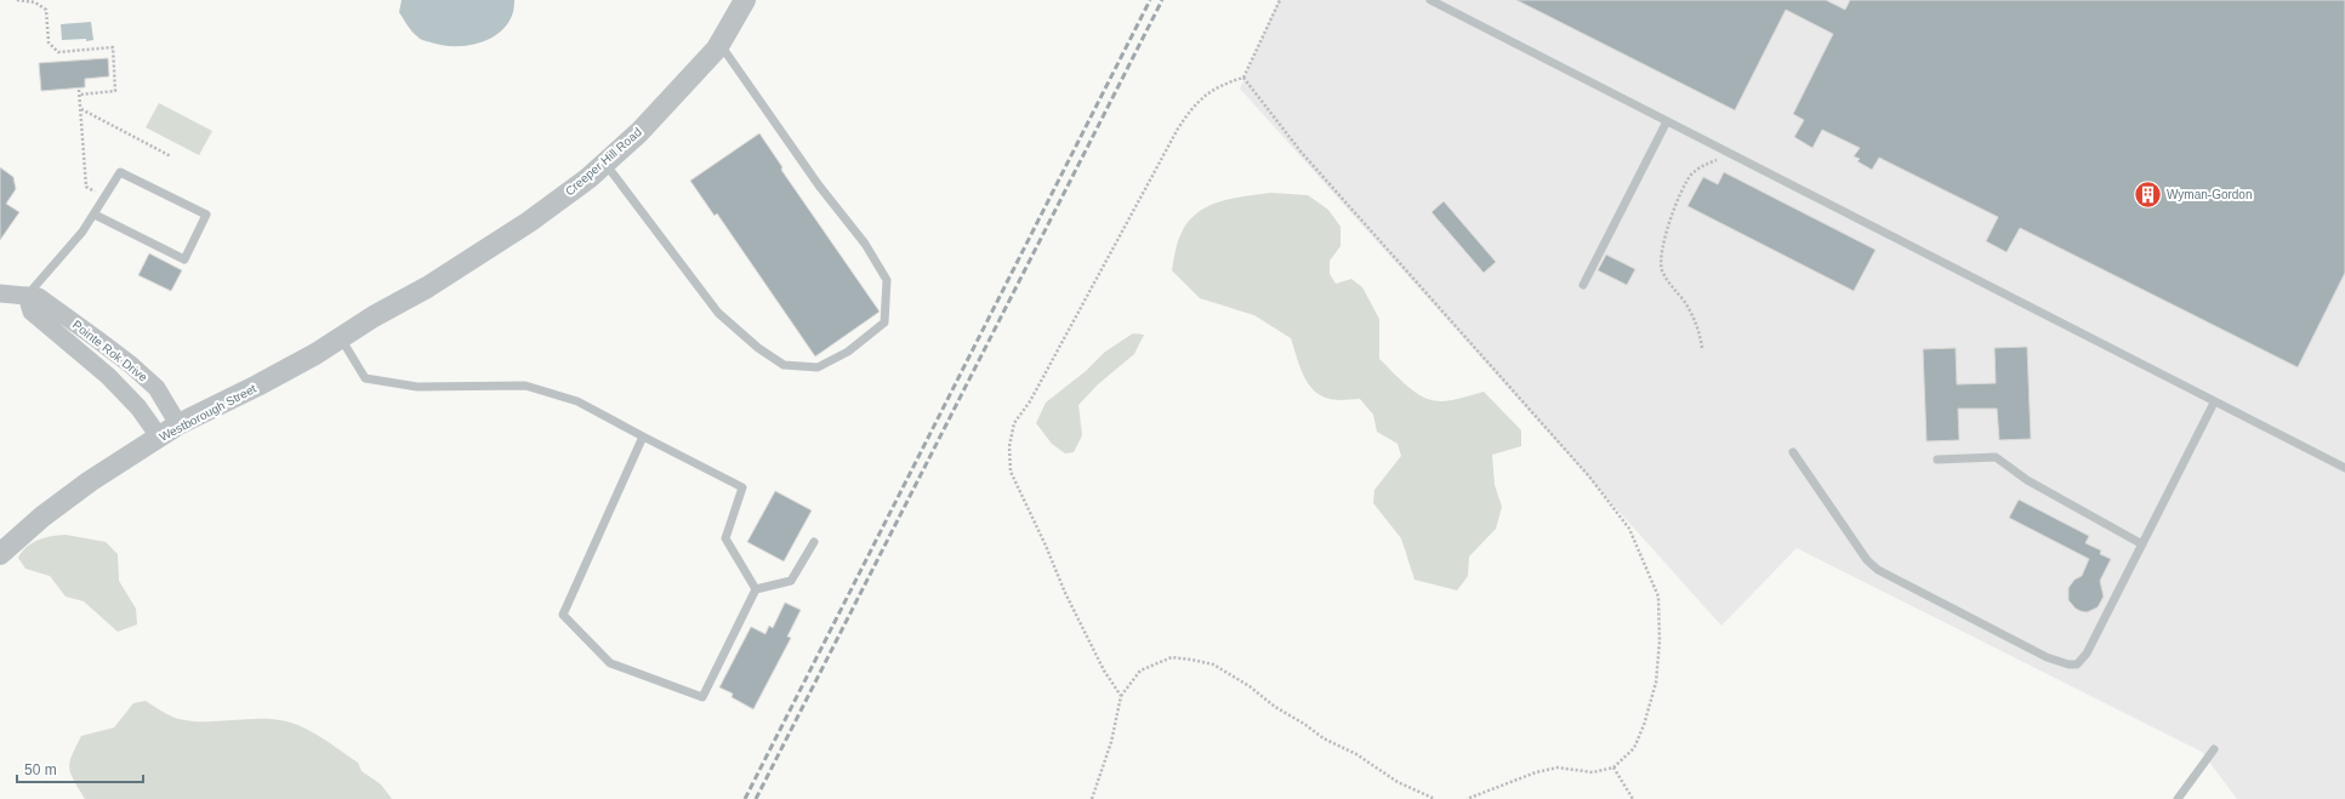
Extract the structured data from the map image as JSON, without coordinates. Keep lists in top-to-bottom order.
{
  "streets": {
    "street": ["Creeper Hill Road", "Pointe Rok Drive", "Westborough Street"]
  },
  "crossings": [
    ["Creeper Hill Road", "Westborough Street"],
    ["Pointe Rok Drive", "Westborough Street"]
  ],
  "places": {
    "building": ["Wyman-Gordon"]
  },
  "scale_bar": "50 m"
}
